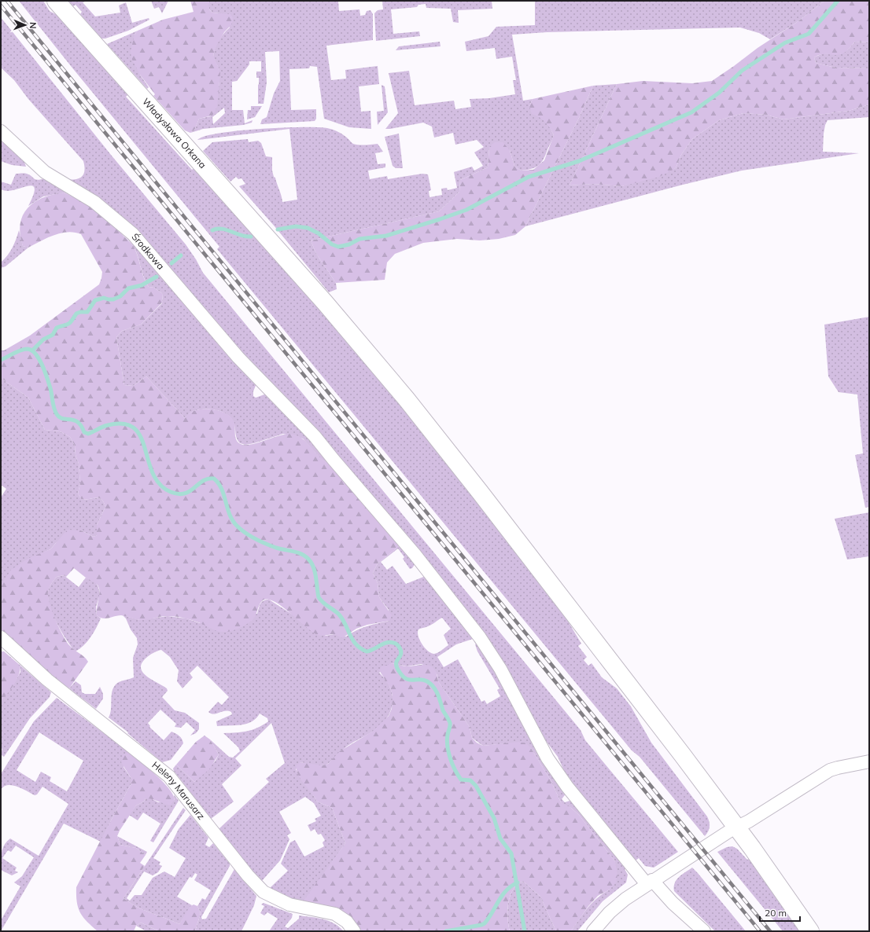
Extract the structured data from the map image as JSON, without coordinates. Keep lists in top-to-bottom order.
{
  "streets": {
    "street": ["Władysława Orkana", "Środkowa", "Heleny Marusarz"]
  },
  "scale_bar": "20 m",
  "north": "right"
}
